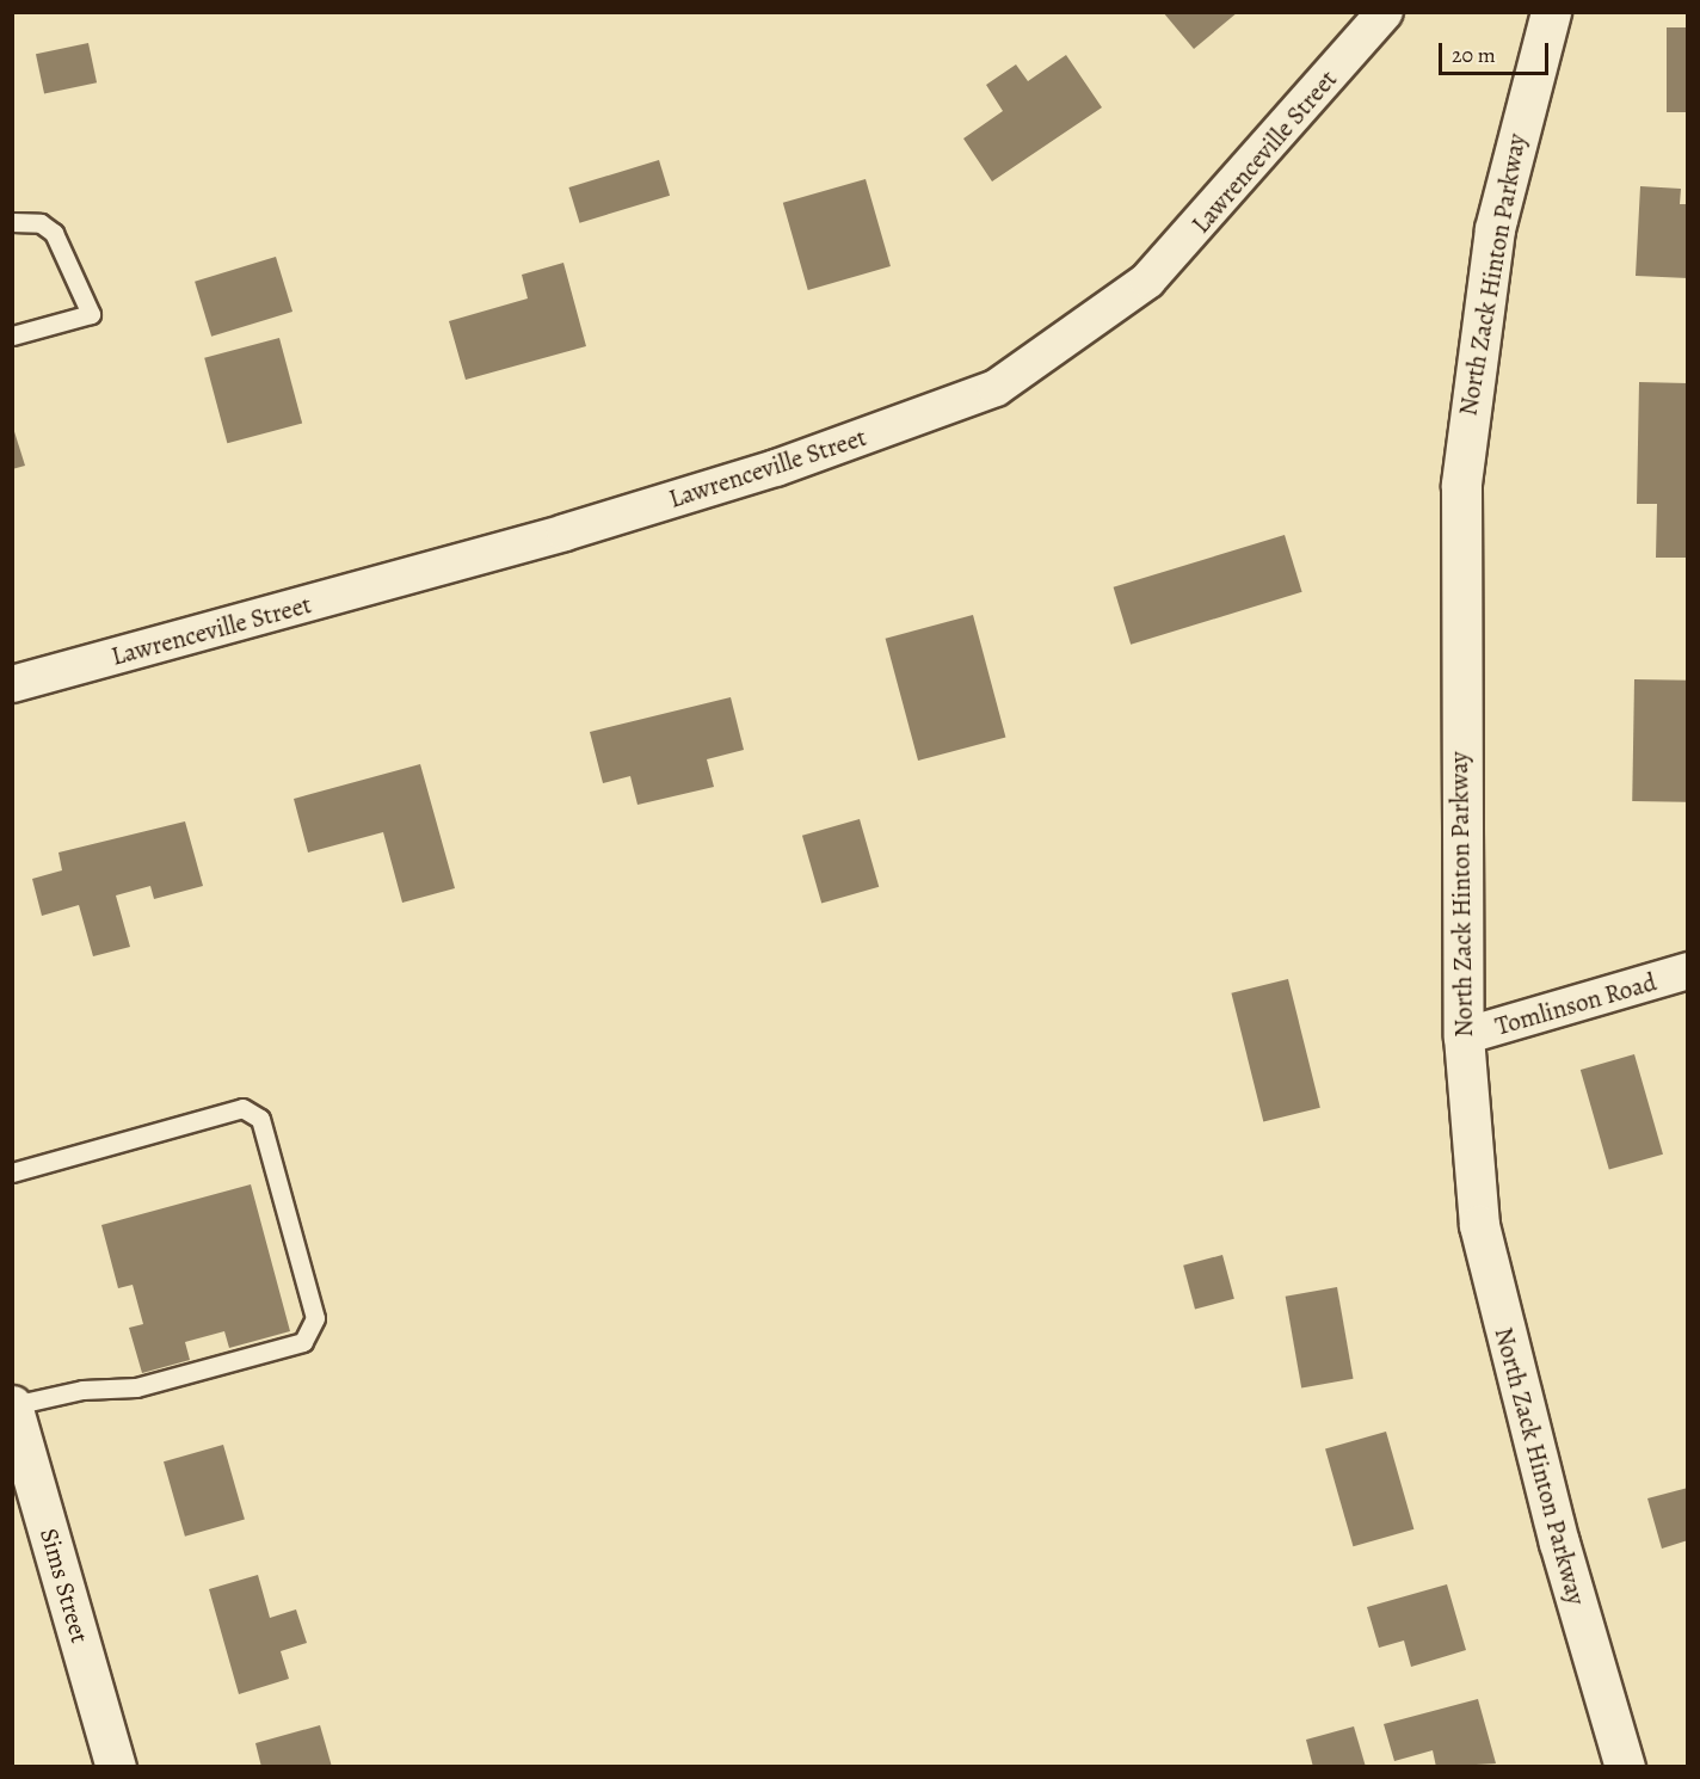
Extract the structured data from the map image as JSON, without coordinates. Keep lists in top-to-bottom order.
{
  "streets": {
    "main road": ["North Zack Hinton Parkway", "Sims Street"],
    "street": ["Lawrenceville Street", "Tomlinson Road"]
  },
  "crossings": [
    ["North Zack Hinton Parkway", "Tomlinson Road"]
  ],
  "scale_bar": "20 m"
}
